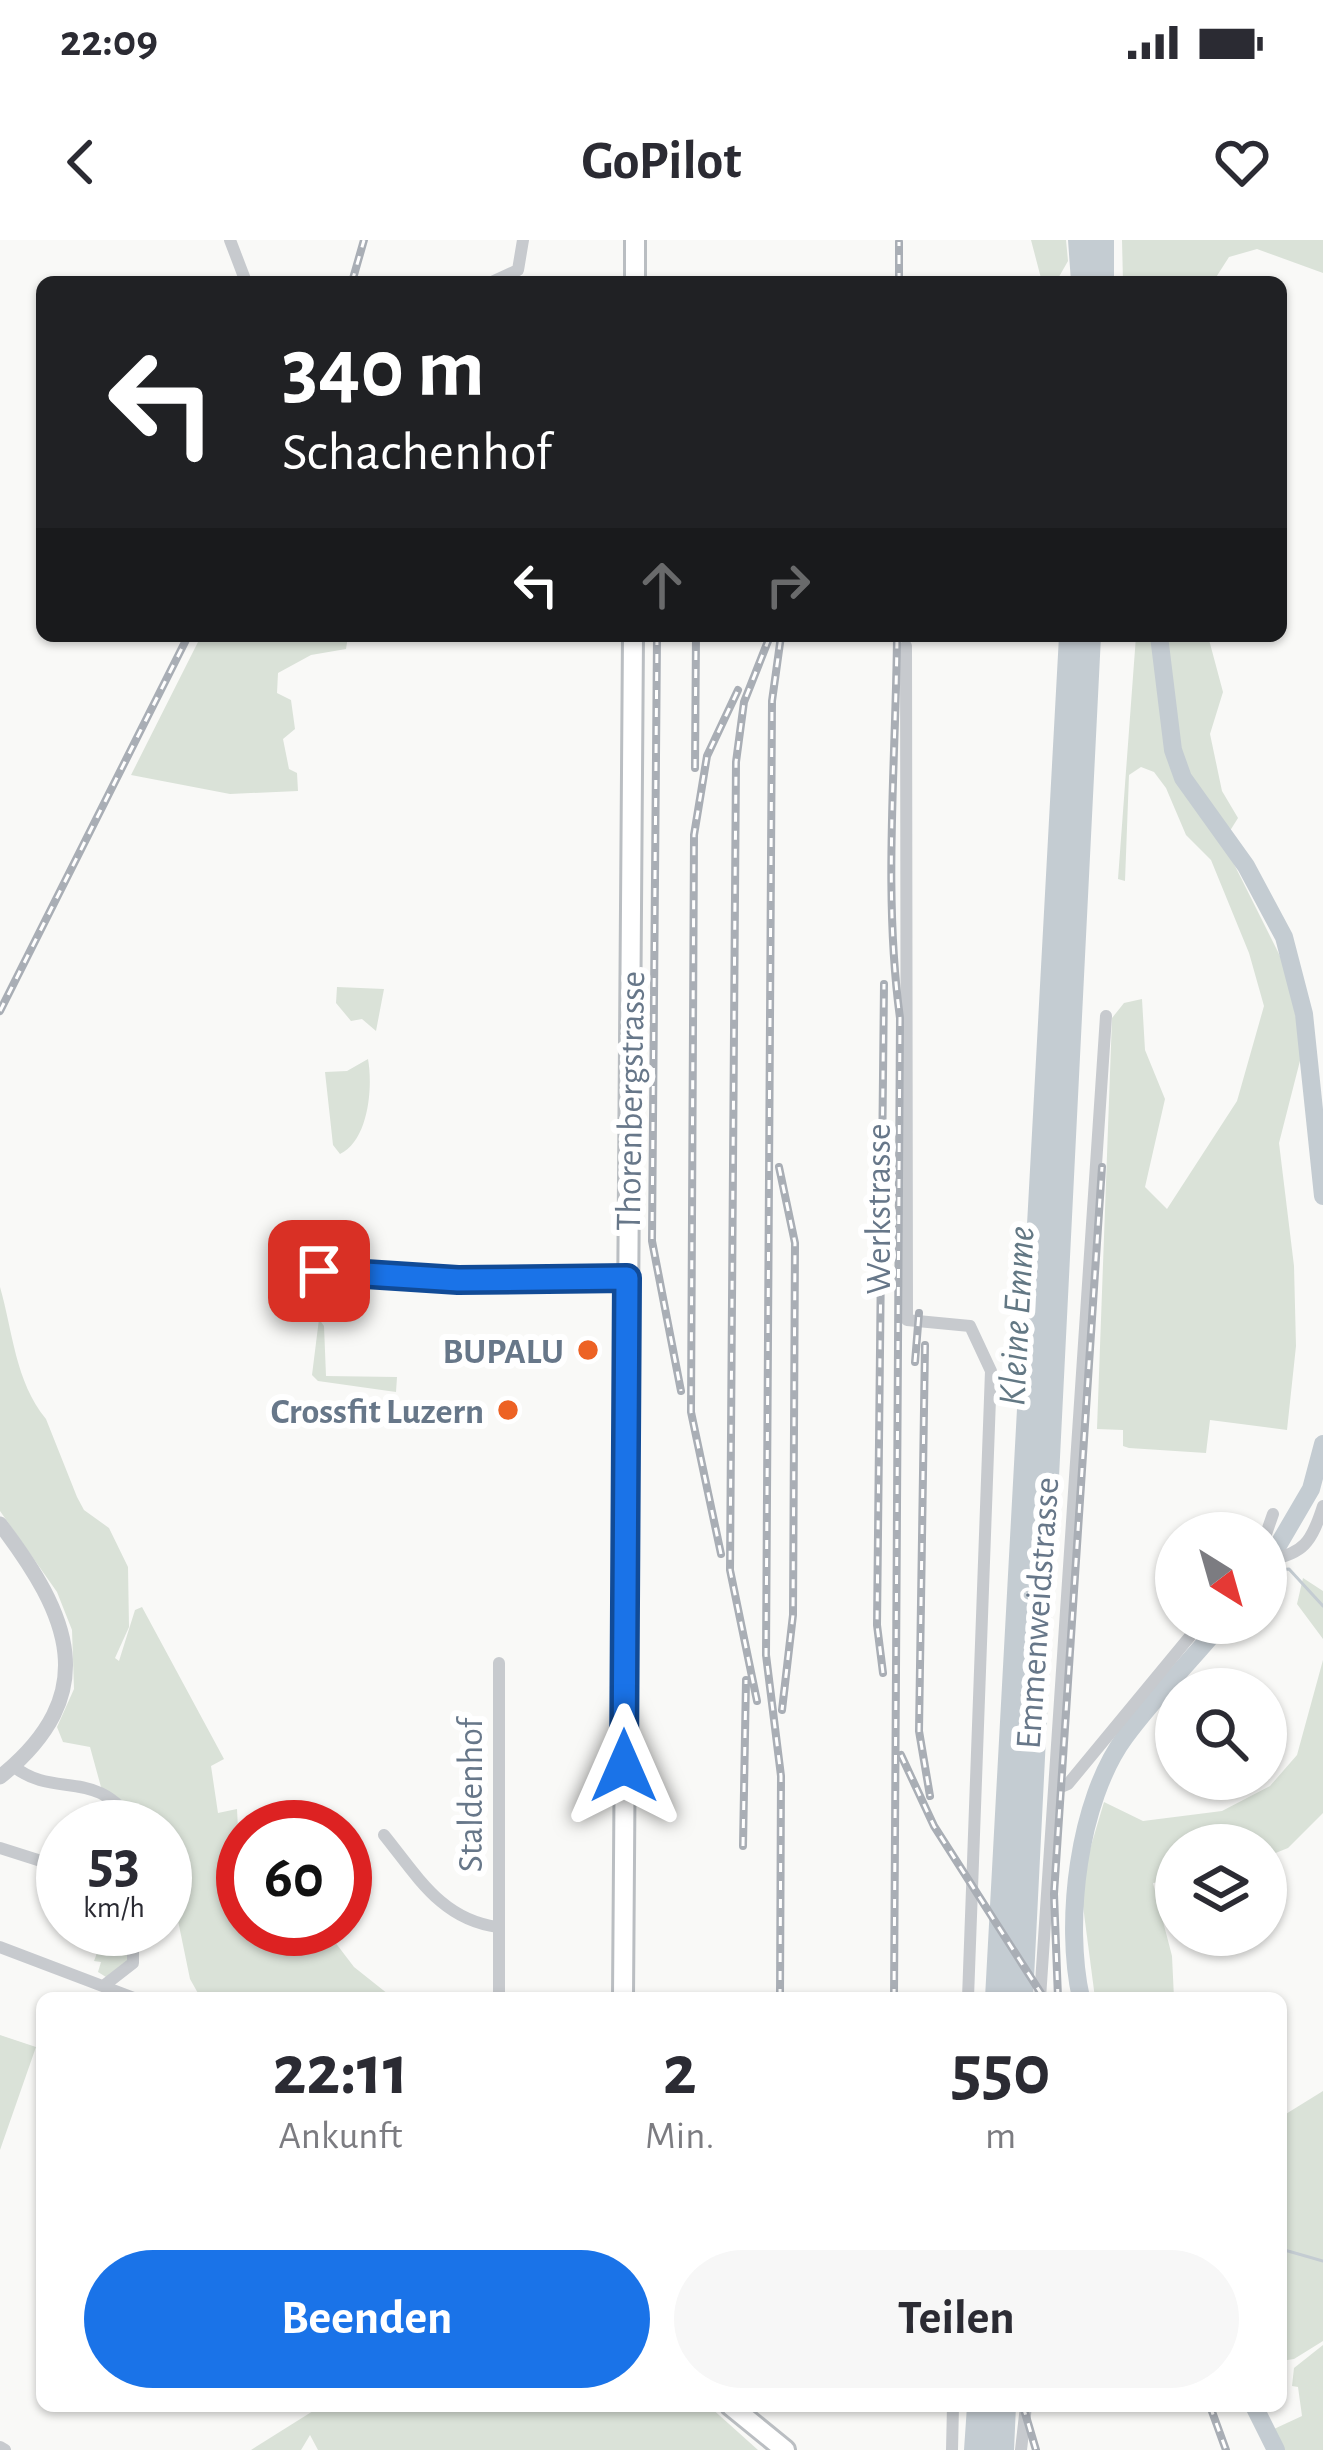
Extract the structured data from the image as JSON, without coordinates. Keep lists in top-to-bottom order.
{
  "streets": {
    "main road": ["Thorenbergstrasse"],
    "street": ["Werkstrasse", "Emmenweidstrasse", "Staldenhof"]
  },
  "water": ["Kleine Emme"],
  "places": ["BUPALU", "Crossfit Luzern"],
  "north": "bottom right",
  "page": {
    "status": "22:09",
    "header": "GoPilot",
    "turn": ["340 m", "Schachenhof"],
    "speed": "53 km/h",
    "limit": "60",
    "eta": [
      "22:11",
      "Ankunft",
      "2",
      "Min.",
      "550",
      "m"
    ],
    "buttons": ["Beenden", "Teilen"]
  }
}
